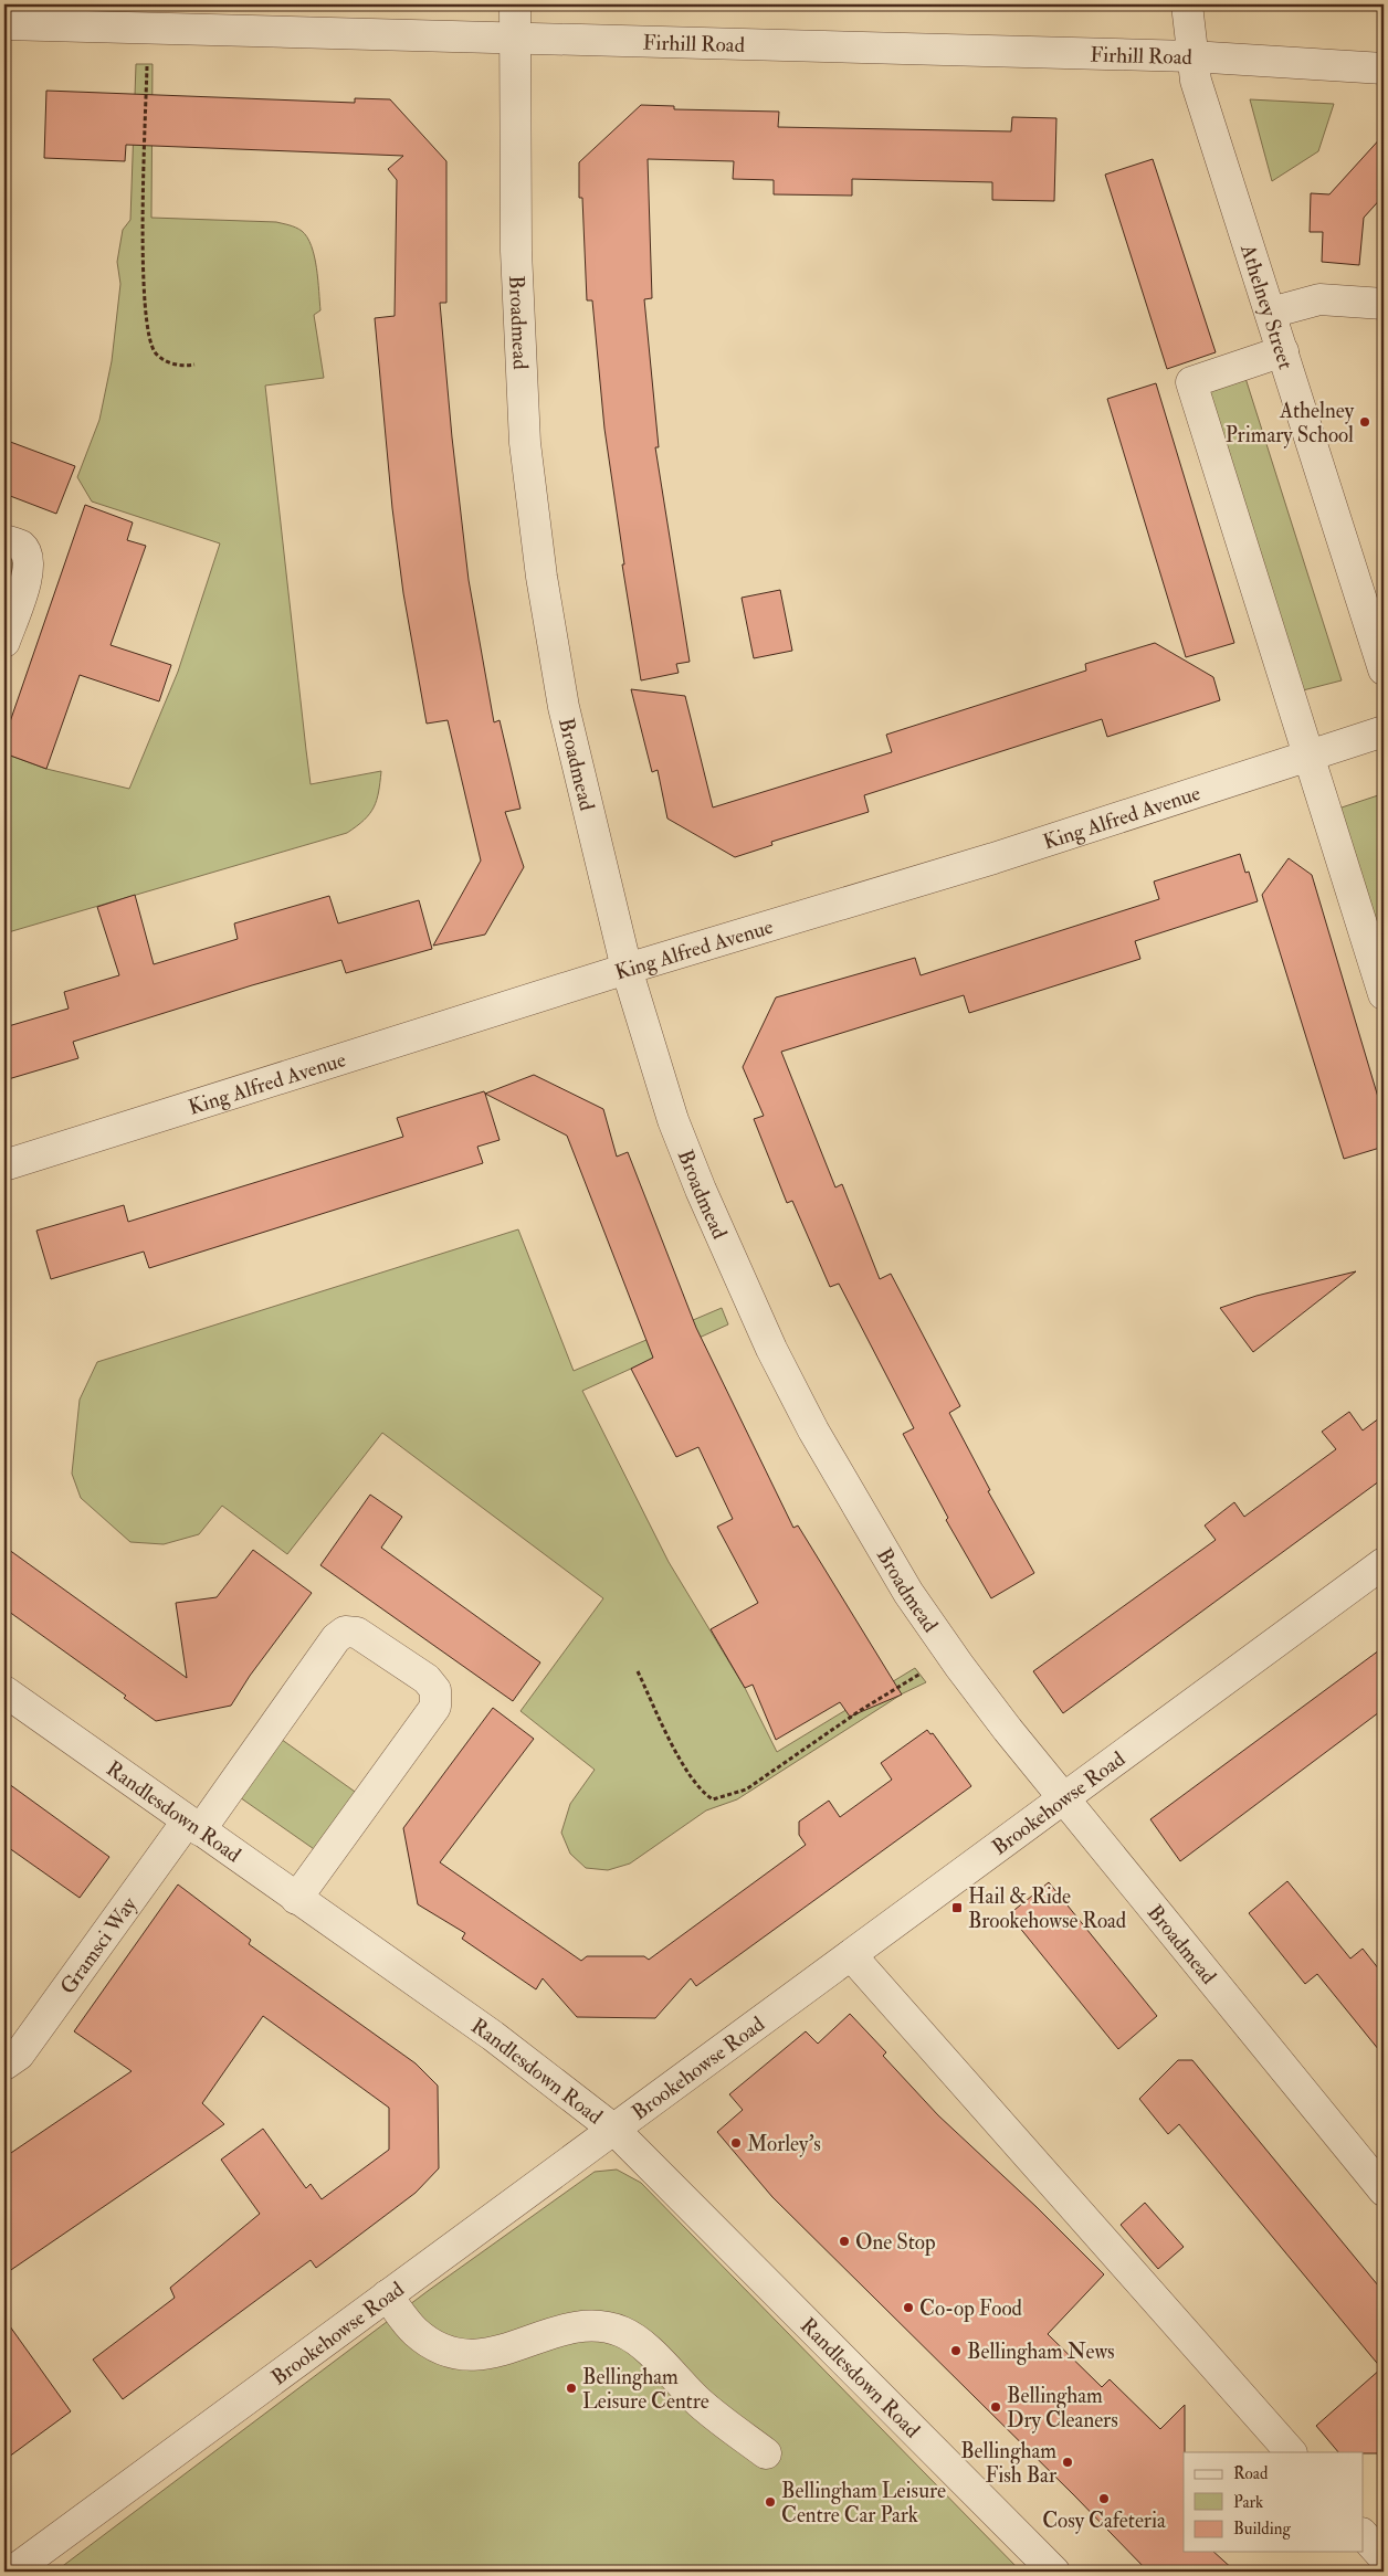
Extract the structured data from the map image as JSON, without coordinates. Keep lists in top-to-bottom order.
{
  "streets": {
    "street": [
      "Firhill Road",
      "Athelney Street",
      "Broadmead",
      "King Alfred Avenue",
      "Brookehowse Road",
      "Randlesdown Road",
      "Gramsci Way"
    ]
  },
  "crossings": [
    ["Firhill Road", "Athelney Street"],
    ["Firhill Road", "Broadmead"],
    ["Broadmead", "King Alfred Avenue"],
    ["Broadmead", "Brookehowse Road"],
    ["Brookehowse Road", "Randlesdown Road"],
    ["Randlesdown Road", "Gramsci Way"]
  ],
  "places": {
    "other": [
      "Athelney Primary School",
      "Morley's",
      "One Stop",
      "Co-op Food",
      "Bellingham News",
      "Bellingham Leisure Centre",
      "Bellingham Dry Cleaners",
      "Bellingham Fish Bar",
      "Cosy Cafeteria",
      "Bellingham Leisure Centre Car Park"
    ],
    "transit": ["Hail & Ride Brookehowse Road"]
  },
  "legend": ["Road", "Park", "Building"]
}
